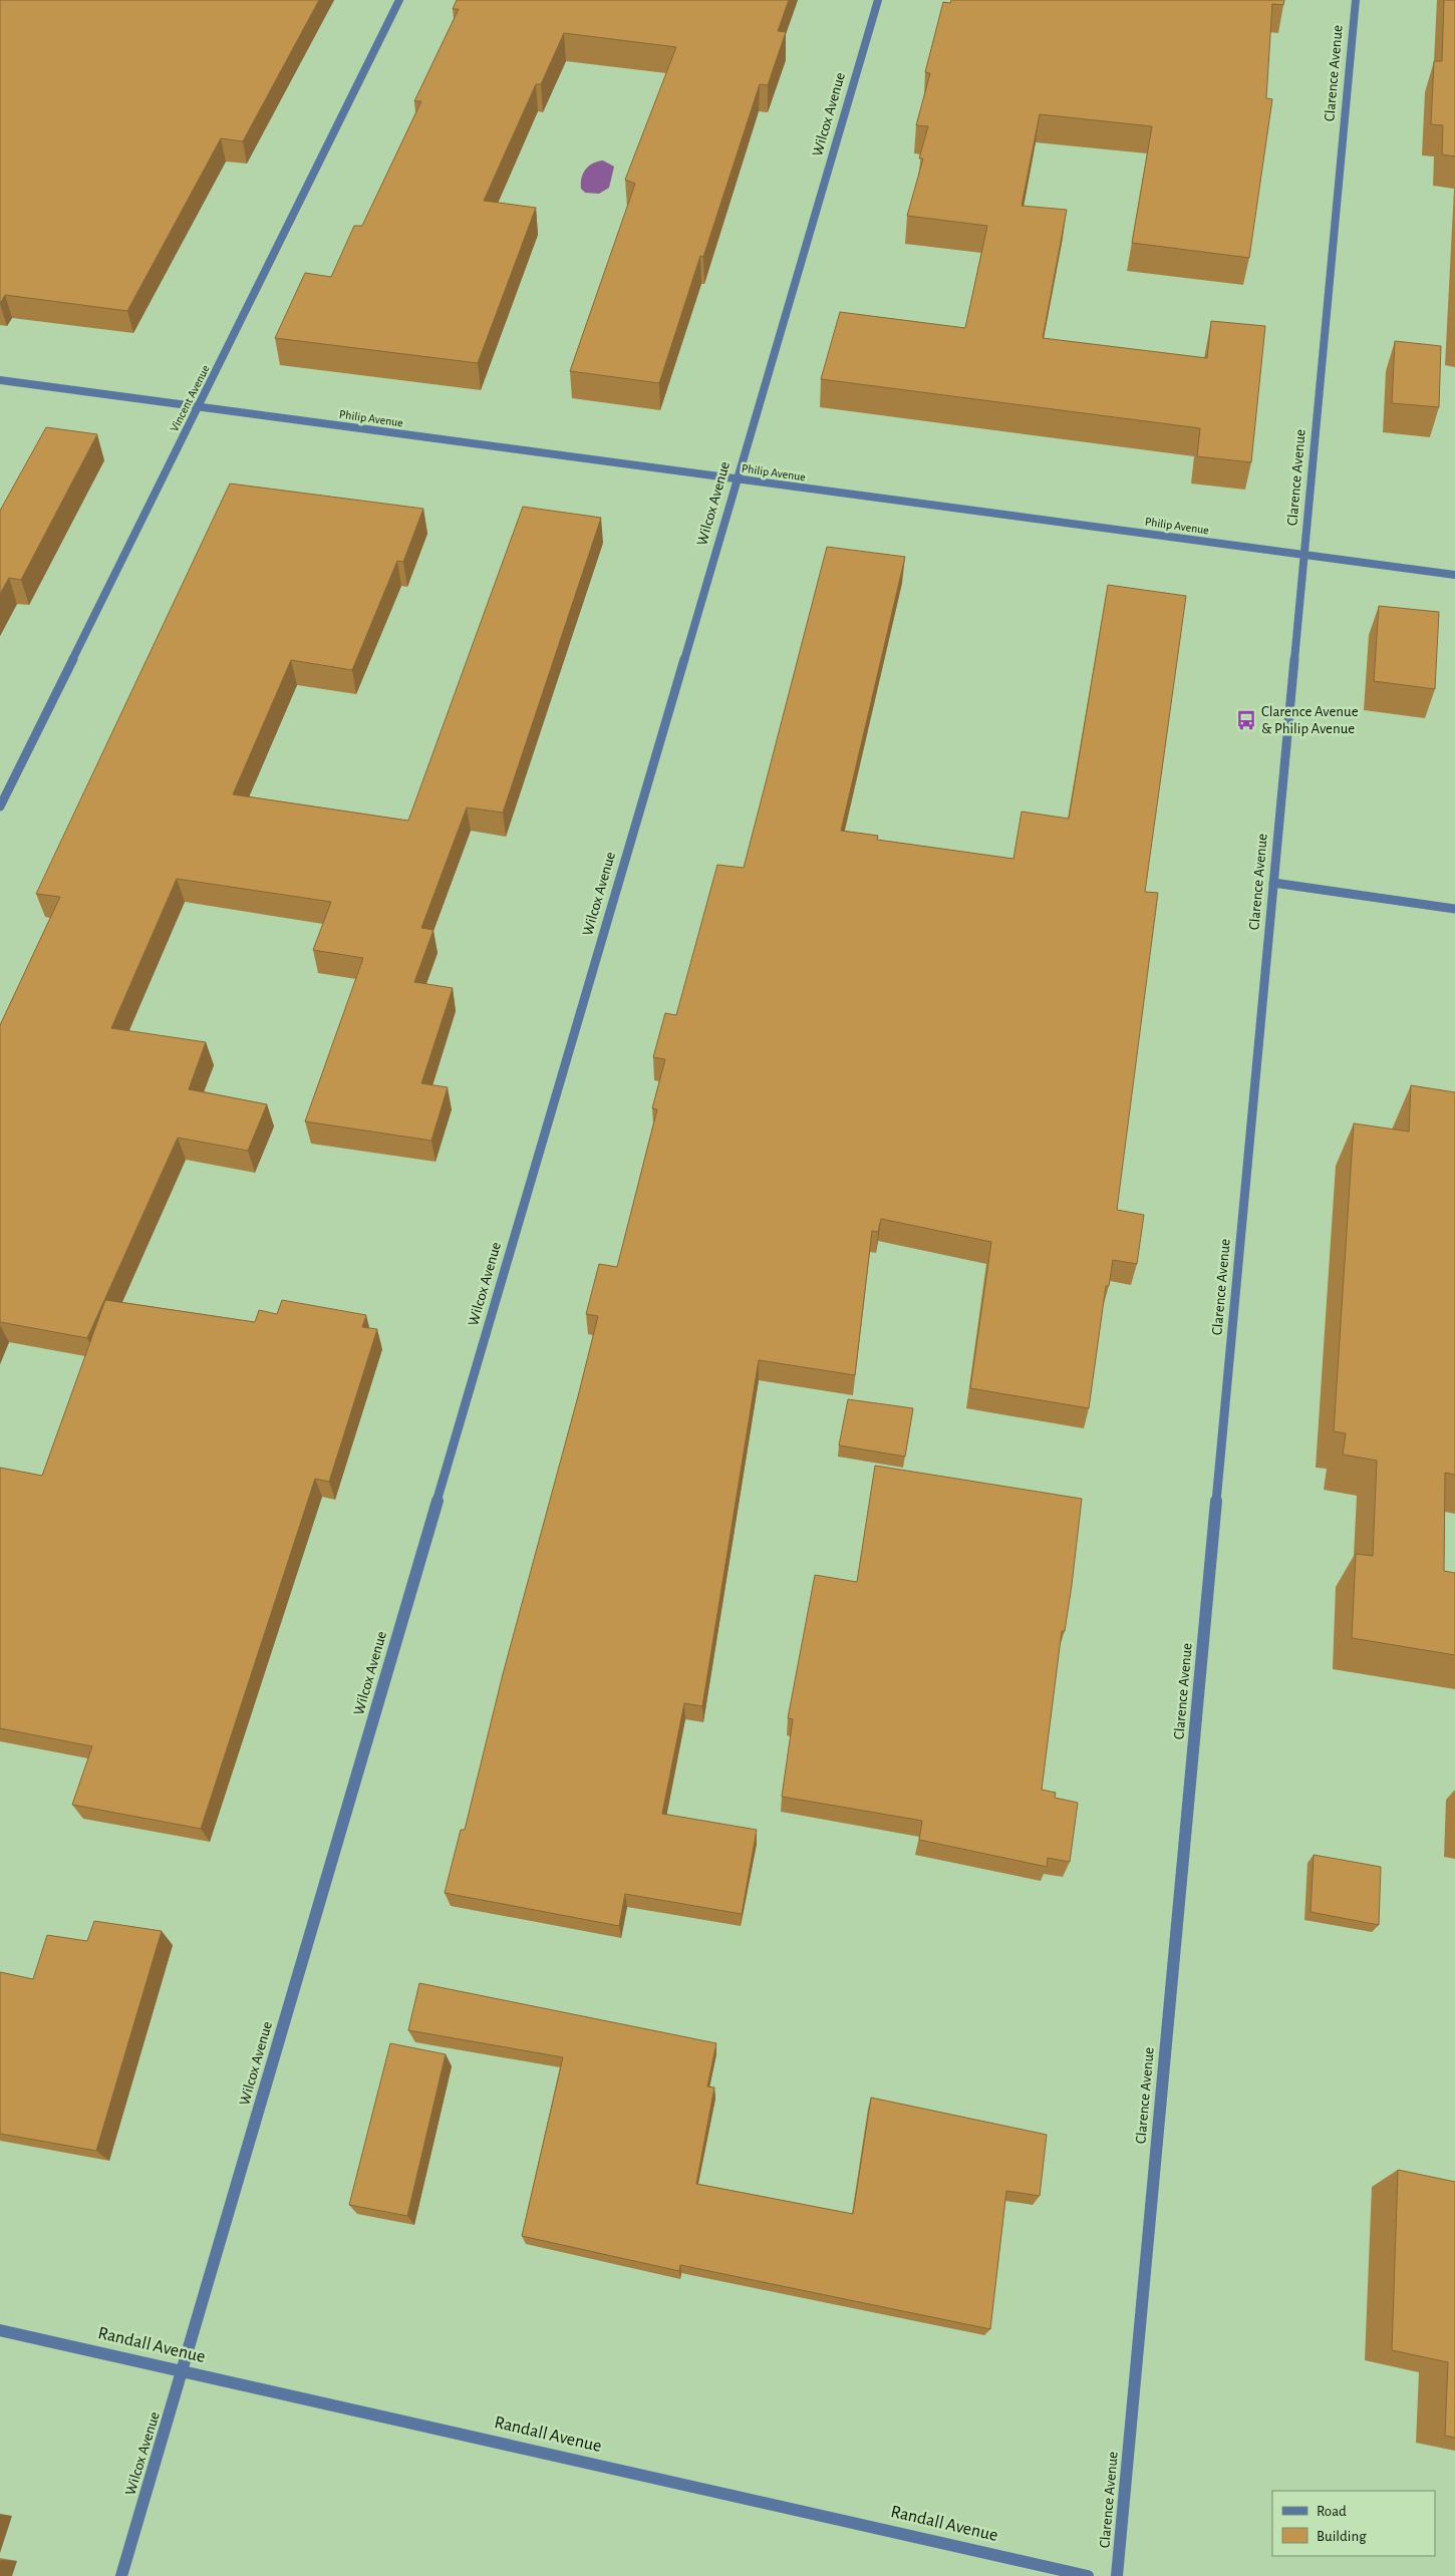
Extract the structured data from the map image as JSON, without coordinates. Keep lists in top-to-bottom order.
{
  "streets": {
    "street": [
      "Clarence Avenue",
      "Wilcox Avenue",
      "Vincent Avenue",
      "Philip Avenue",
      "Randall Avenue"
    ]
  },
  "crossings": [
    ["Clarence Avenue", "Philip Avenue"],
    ["Wilcox Avenue", "Philip Avenue"],
    ["Wilcox Avenue", "Randall Avenue"],
    ["Vincent Avenue", "Philip Avenue"]
  ],
  "places": {
    "bus stop": ["Clarence Avenue & Philip Avenue"]
  },
  "legend": ["Road", "Building"]
}
